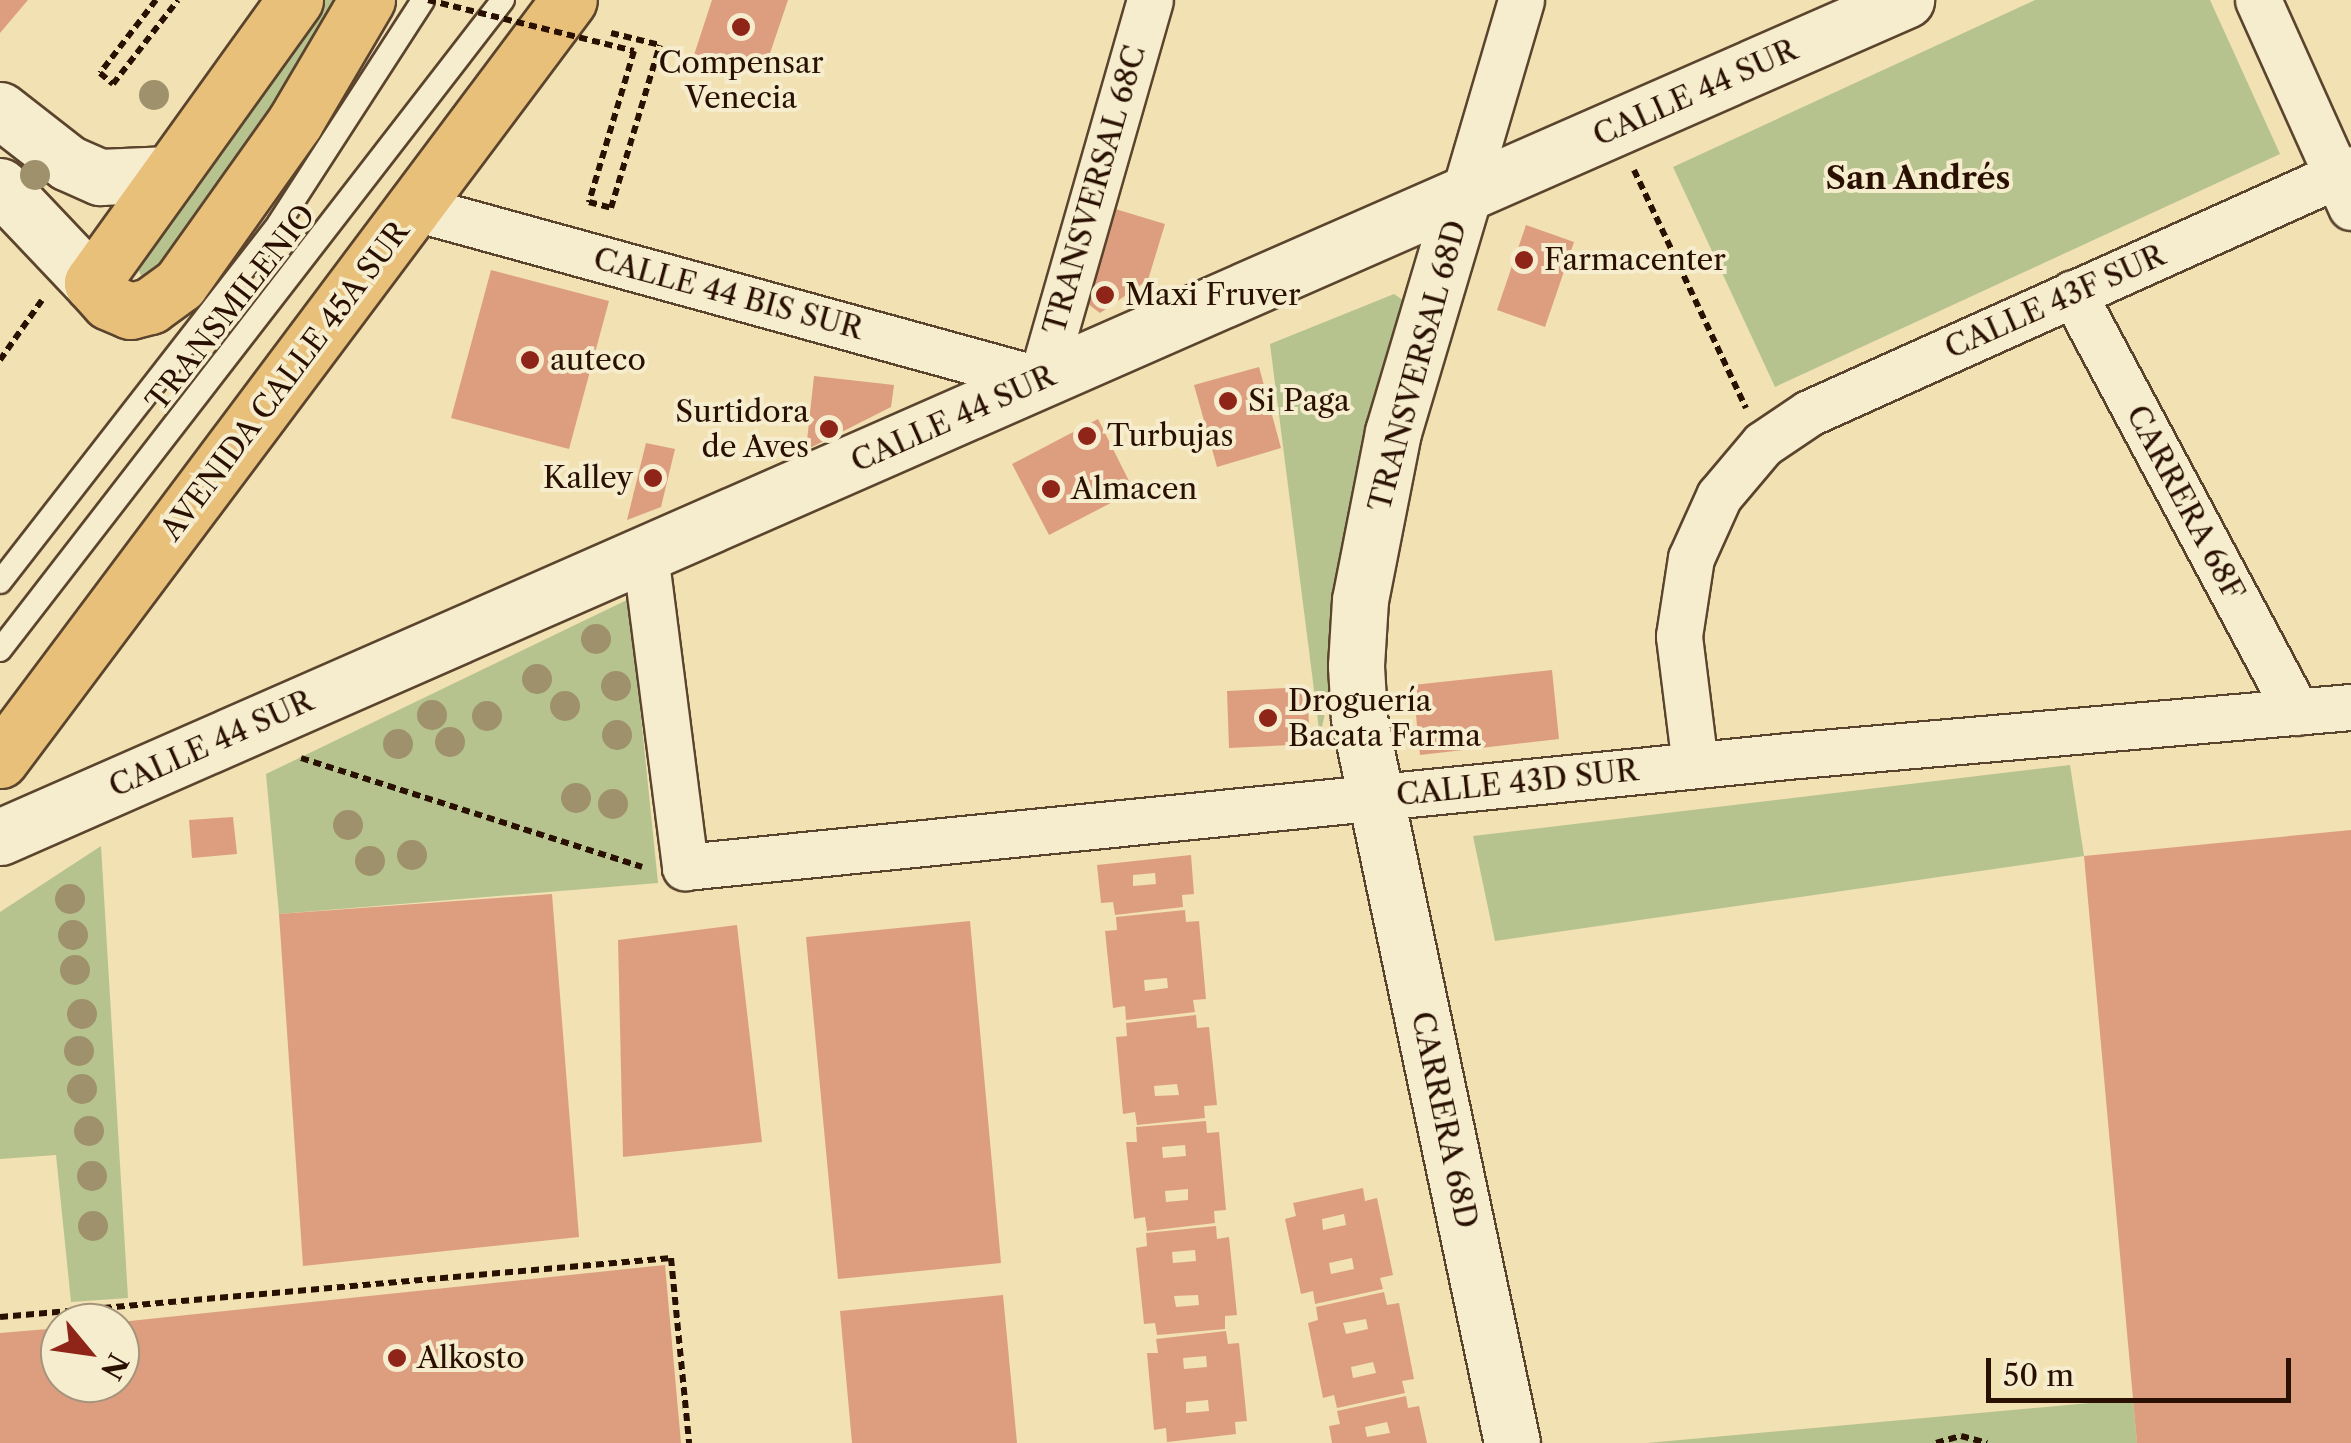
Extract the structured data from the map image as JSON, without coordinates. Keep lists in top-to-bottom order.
{
  "streets": {
    "highway": ["AVENIDA CALLE 45A SUR"],
    "street": [
      "CALLE 44 SUR",
      "TRANSVERSAL 68C",
      "CALLE 44 BIS SUR",
      "CALLE 43F SUR",
      "TRANSVERSAL 68D",
      "CARRERA 68F",
      "CALLE 43D SUR",
      "CARRERA 68D"
    ],
    "lane": ["TRANSMILENIO"]
  },
  "crossings": [
    ["CALLE 44 SUR", "TRANSVERSAL 68C"],
    ["CALLE 44 SUR", "CALLE 44 BIS SUR"],
    ["CALLE 44 SUR", "TRANSVERSAL 68D"],
    ["TRANSVERSAL 68C", "CALLE 44 BIS SUR"],
    ["CALLE 44 BIS SUR", "AVENIDA CALLE 45A SUR"],
    ["CALLE 43F SUR", "CARRERA 68F"],
    ["CALLE 43F SUR", "CALLE 43D SUR"],
    ["TRANSVERSAL 68D", "CALLE 43D SUR"],
    ["TRANSVERSAL 68D", "CARRERA 68D"],
    ["CARRERA 68F", "CALLE 43D SUR"],
    ["CALLE 43D SUR", "CARRERA 68D"]
  ],
  "districts": ["San Andrés"],
  "places": [
    "Compensar Venecia",
    "Farmacenter",
    "Maxi Fruver",
    "auteco",
    "Si Paga",
    "Surtidora de Aves",
    "Turbujas",
    "Kalley",
    "Almacen",
    "Droguería Bacata Farma",
    "Alkosto"
  ],
  "scale_bar": "50 m",
  "north": "bottom right"
}
